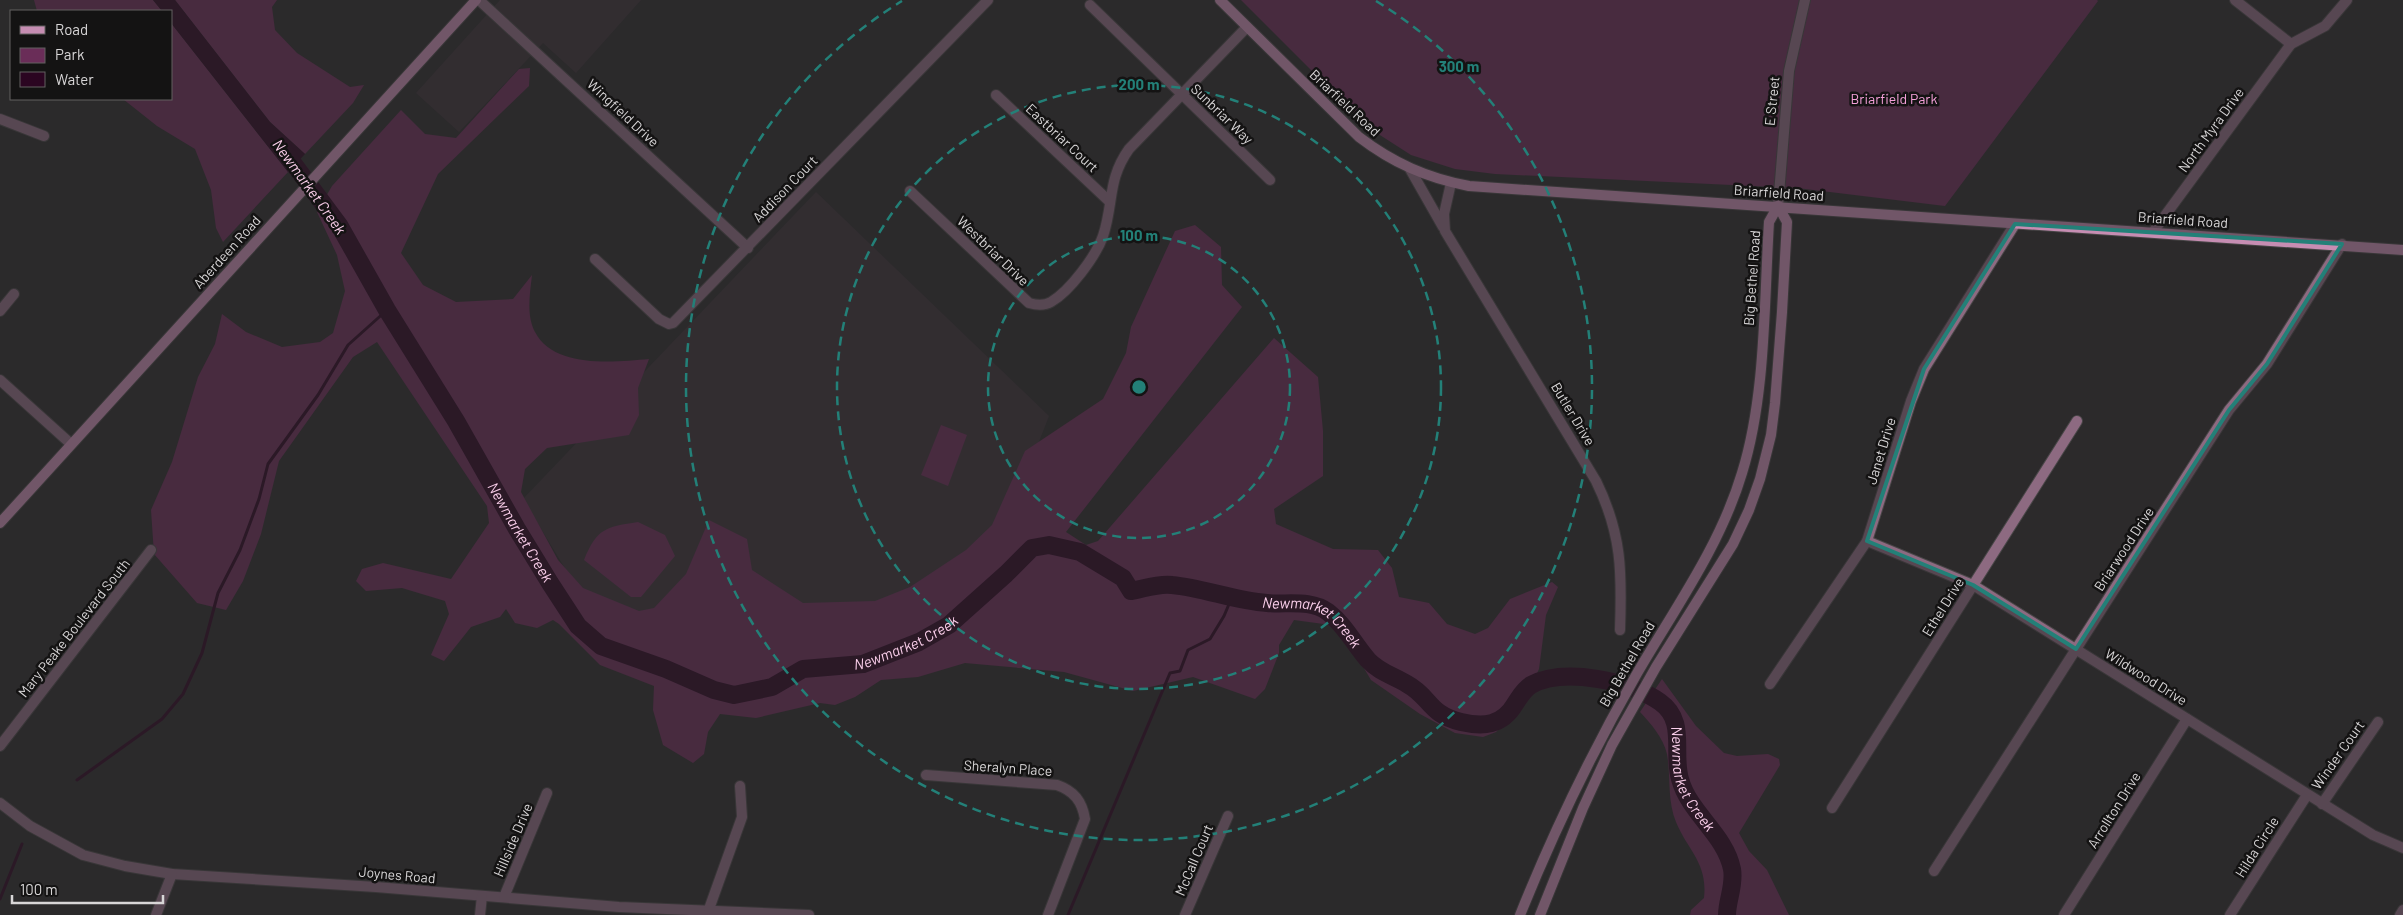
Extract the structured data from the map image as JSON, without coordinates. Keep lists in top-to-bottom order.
{
  "streets": {
    "main road": ["Briarfield Road", "Aberdeen Road", "Big Bethel Road"],
    "street": [
      "E Street",
      "Wingfield Drive",
      "Sunbriar Way",
      "North Myra Drive",
      "Eastbriar Court",
      "Addison Court",
      "Westbriar Drive",
      "Butler Drive",
      "Janet Drive",
      "Briarwood Drive",
      "Ethel Drive",
      "Mary Peake Boulevard South",
      "Wildwood Drive",
      "Winder Court",
      "Sheralyn Place",
      "Arrollton Drive",
      "Hillside Drive",
      "Hilda Circle",
      "McCall Court",
      "Joynes Road"
    ]
  },
  "crossings": [
    ["E Street", "Briarfield Road"],
    ["E Street", "Big Bethel Road"],
    ["Briarfield Road", "North Myra Drive"],
    ["Briarfield Road", "Westbriar Drive"],
    ["Briarfield Road", "Big Bethel Road"],
    ["Briarfield Road", "Butler Drive"],
    ["Briarfield Road", "Janet Drive"],
    ["Briarfield Road", "Briarwood Drive"],
    ["Wingfield Drive", "Addison Court"],
    ["Wingfield Drive", "Aberdeen Road"],
    ["Sunbriar Way", "Westbriar Drive"],
    ["Eastbriar Court", "Westbriar Drive"],
    ["Janet Drive", "Wildwood Drive"],
    ["Briarwood Drive", "Wildwood Drive"],
    ["Ethel Drive", "Wildwood Drive"],
    ["Wildwood Drive", "Winder Court"],
    ["Wildwood Drive", "Arrollton Drive"],
    ["Wildwood Drive", "Hilda Circle"],
    ["Hillside Drive", "Joynes Road"]
  ],
  "water": ["Newmarket Creek"],
  "parks": ["Briarfield Park"],
  "legend": ["Road", "Park", "Water"],
  "scale_bar": "100 m",
  "rings": ["300 m", "200 m", "100 m"]
}
